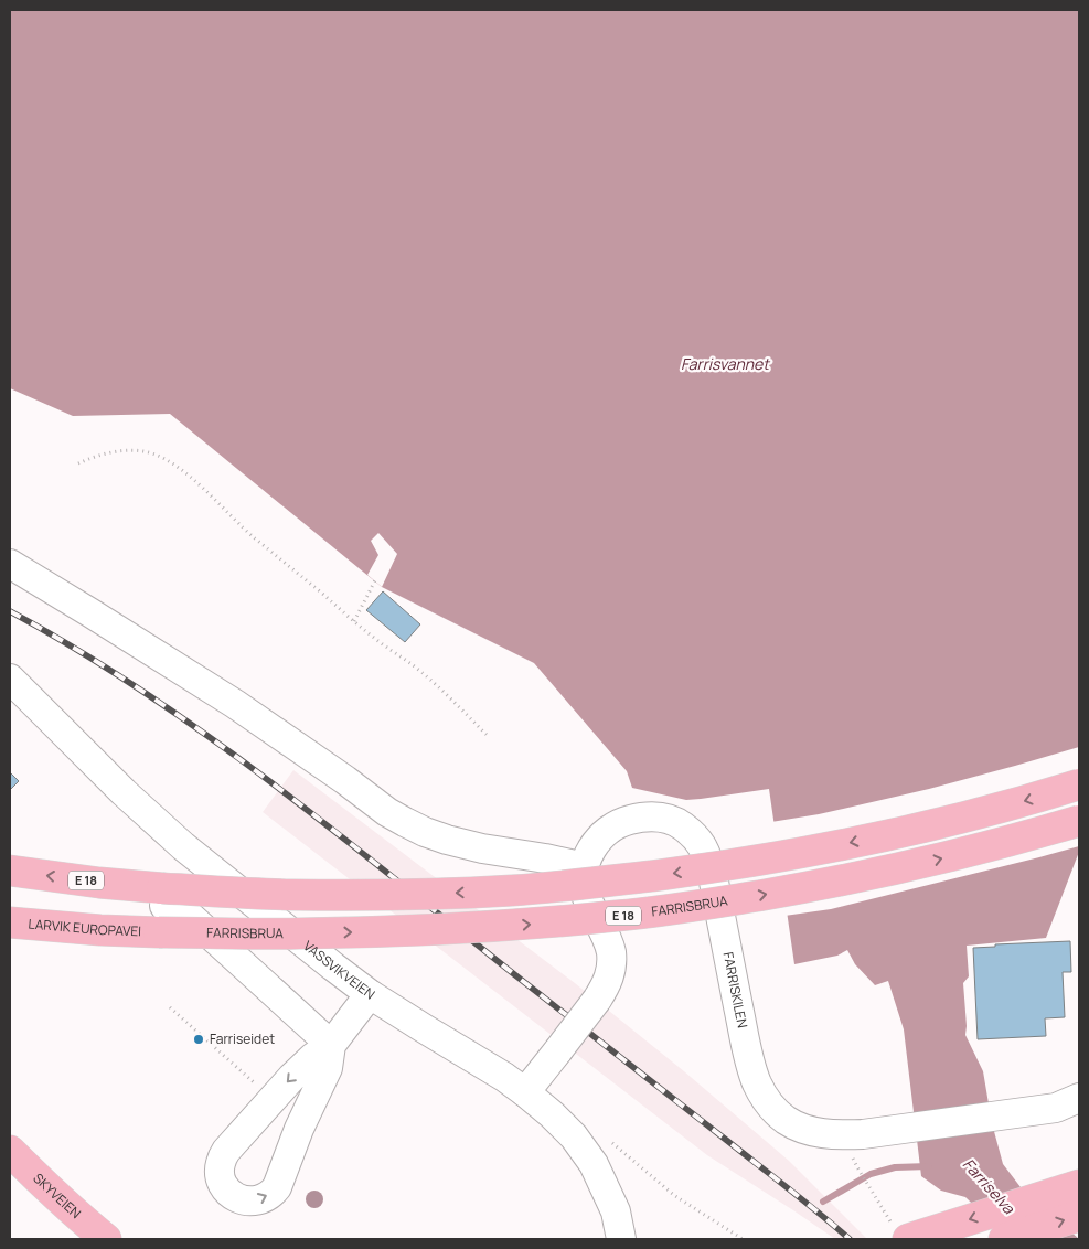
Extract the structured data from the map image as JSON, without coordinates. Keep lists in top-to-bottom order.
{
  "streets": {
    "highway": [
      "E 18",
      "FARRISBRUA",
      "LARVIK EUROPAVEI",
      "SKYVEIEN"
    ],
    "street": ["VASSVIKVEIEN", "FARRISKILEN"]
  },
  "crossings": [
    ["E 18", "FARRISBRUA"],
    ["E 18", "LARVIK EUROPAVEI"],
    ["FARRISBRUA", "LARVIK EUROPAVEI"],
    ["VASSVIKVEIEN", "FARRISKILEN"]
  ],
  "water": ["Farrisvannet", "Farriselva"],
  "places": ["Farriseidet"]
}
